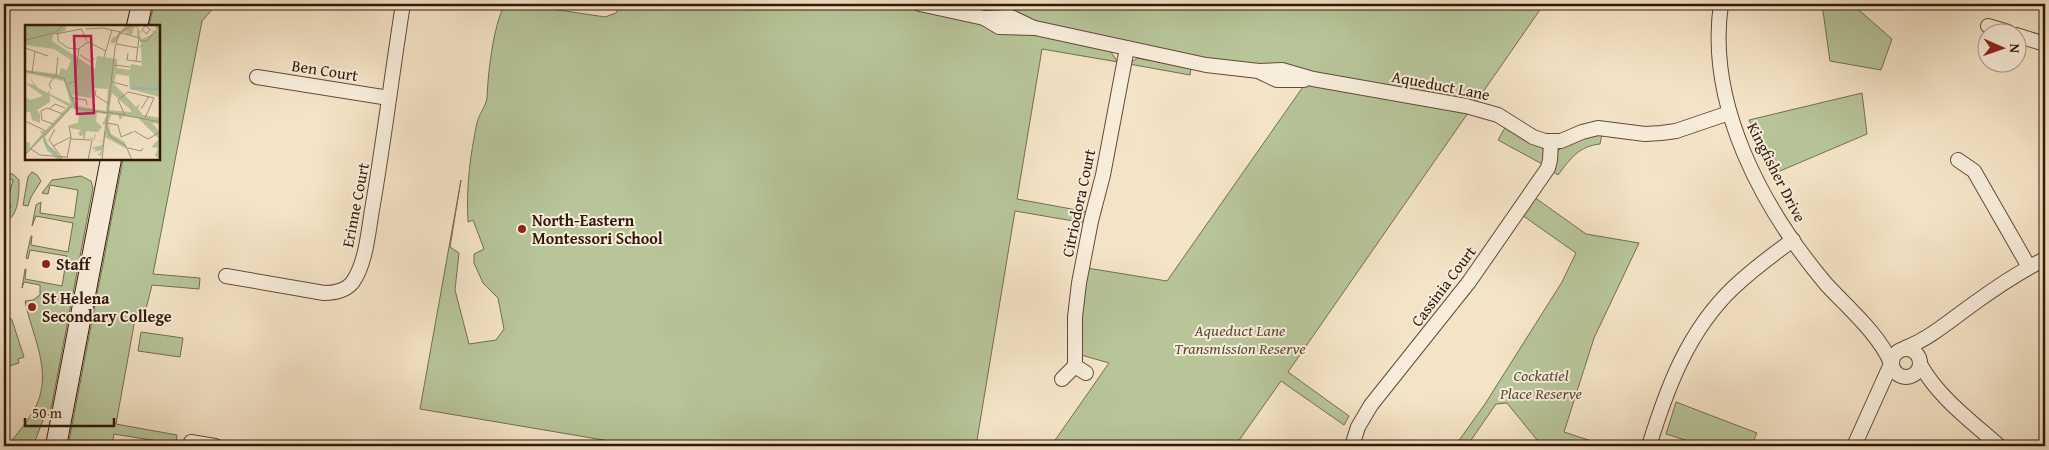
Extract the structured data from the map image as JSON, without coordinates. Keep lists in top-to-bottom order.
{
  "streets": {
    "street": [
      "Ben Court",
      "Aqueduct Lane",
      "Kingfisher Drive",
      "Citriodora Court",
      "Erinne Court",
      "Cassinia Court"
    ]
  },
  "crossings": [
    ["Ben Court", "Erinne Court"],
    ["Aqueduct Lane", "Citriodora Court"],
    ["Aqueduct Lane", "Cassinia Court"]
  ],
  "parks": ["Aqueduct Lane Transmission Reserve", "Cockatiel Place Reserve"],
  "places": ["North-Eastern Montessori School", "Staff", "St Helena Secondary College"],
  "scale_bar": "50 m",
  "north": "right"
}
